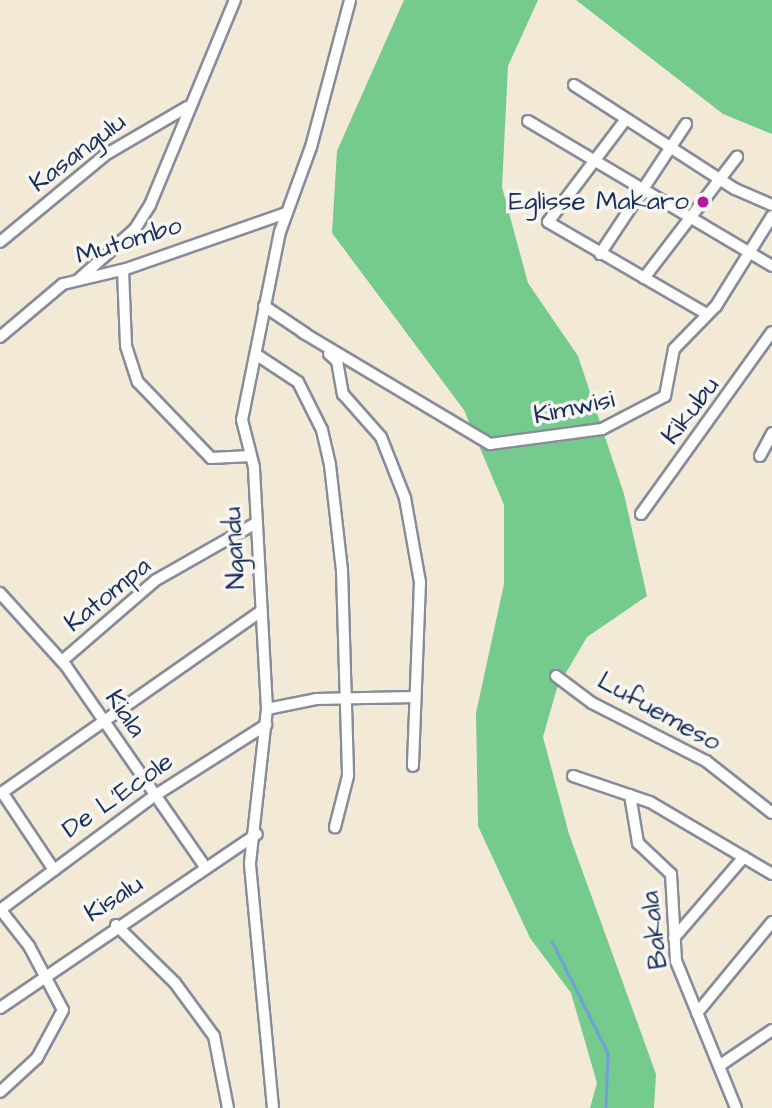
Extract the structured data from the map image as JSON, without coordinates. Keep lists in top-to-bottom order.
{
  "streets": {
    "street": [
      "Kasangulu",
      "Mutombo",
      "Kimwisi",
      "Kikubu",
      "Ngandu",
      "Katompa",
      "Lufuemeso",
      "Kiala",
      "De L'Ecole",
      "Kisalu",
      "Bakala"
    ]
  },
  "crossings": [
    ["Mutombo", "Ngandu"],
    ["Ngandu", "Katompa"],
    ["Ngandu", "De L'Ecole"],
    ["Ngandu", "Kisalu"],
    ["Katompa", "Kiala"],
    ["Kiala", "De L'Ecole"],
    ["Kiala", "Kisalu"]
  ],
  "places": ["Eglisse Makaro"]
}
